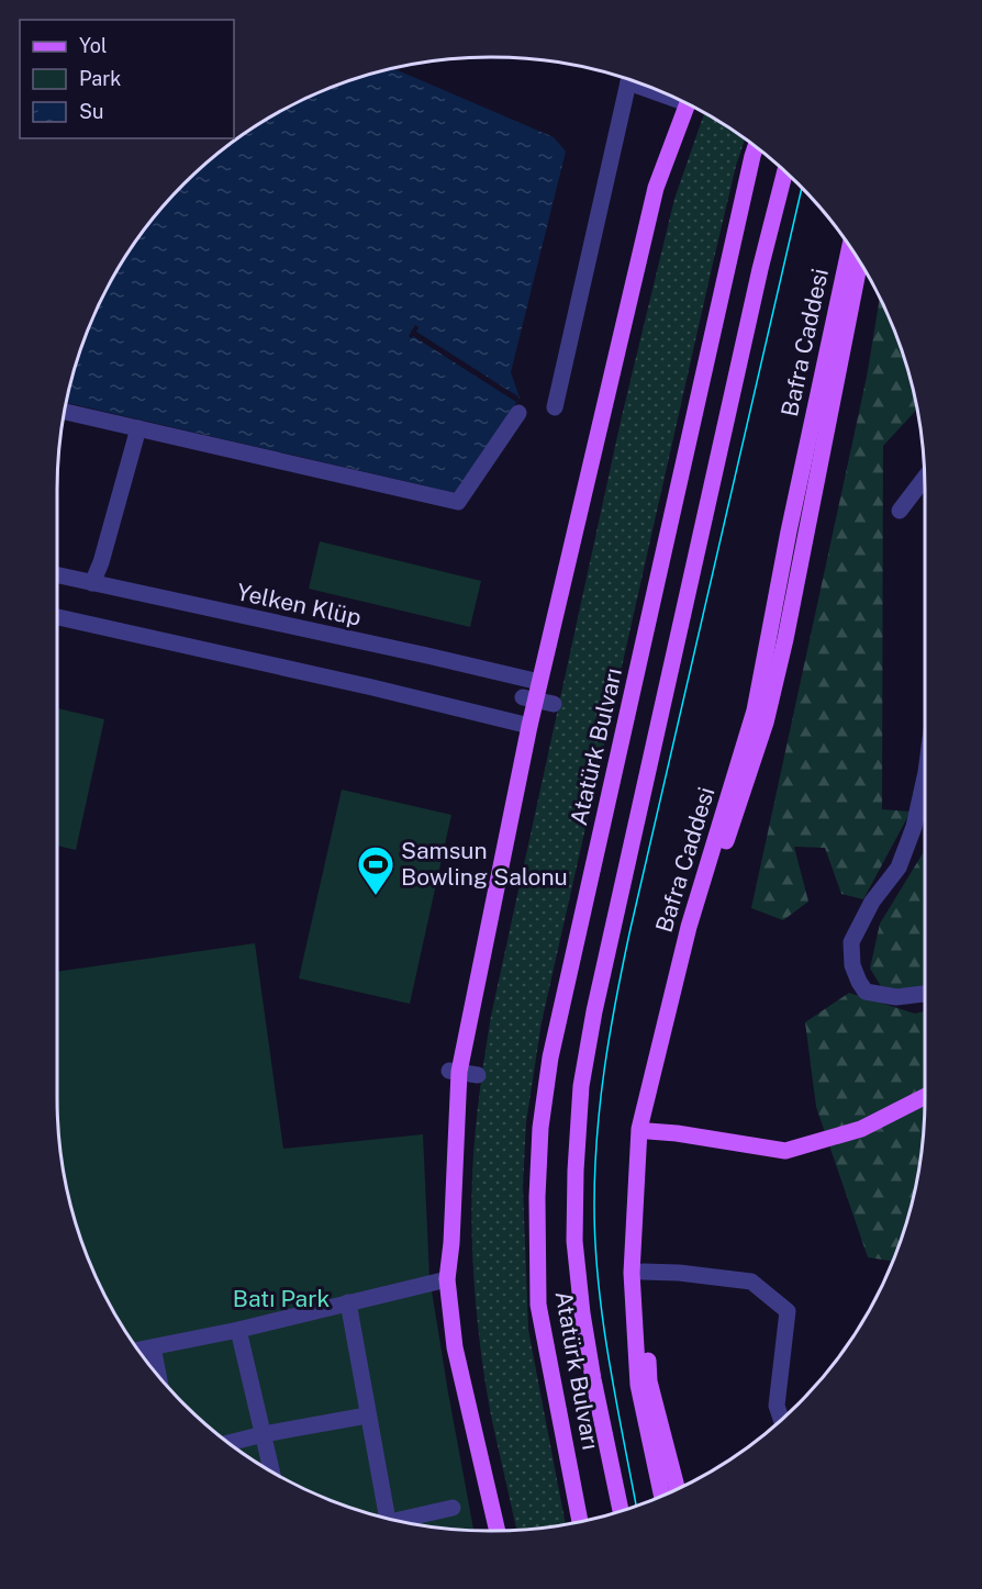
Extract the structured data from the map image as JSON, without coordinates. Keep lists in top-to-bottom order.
{
  "streets": {
    "main road": ["Bafra Caddesi", "Atatürk Bulvarı"],
    "street": ["Yelken Klüp"]
  },
  "parks": ["Batı Park"],
  "places": {
    "sports": ["Samsun Bowling Salonu"]
  },
  "legend": ["Yol", "Park", "Su"]
}
